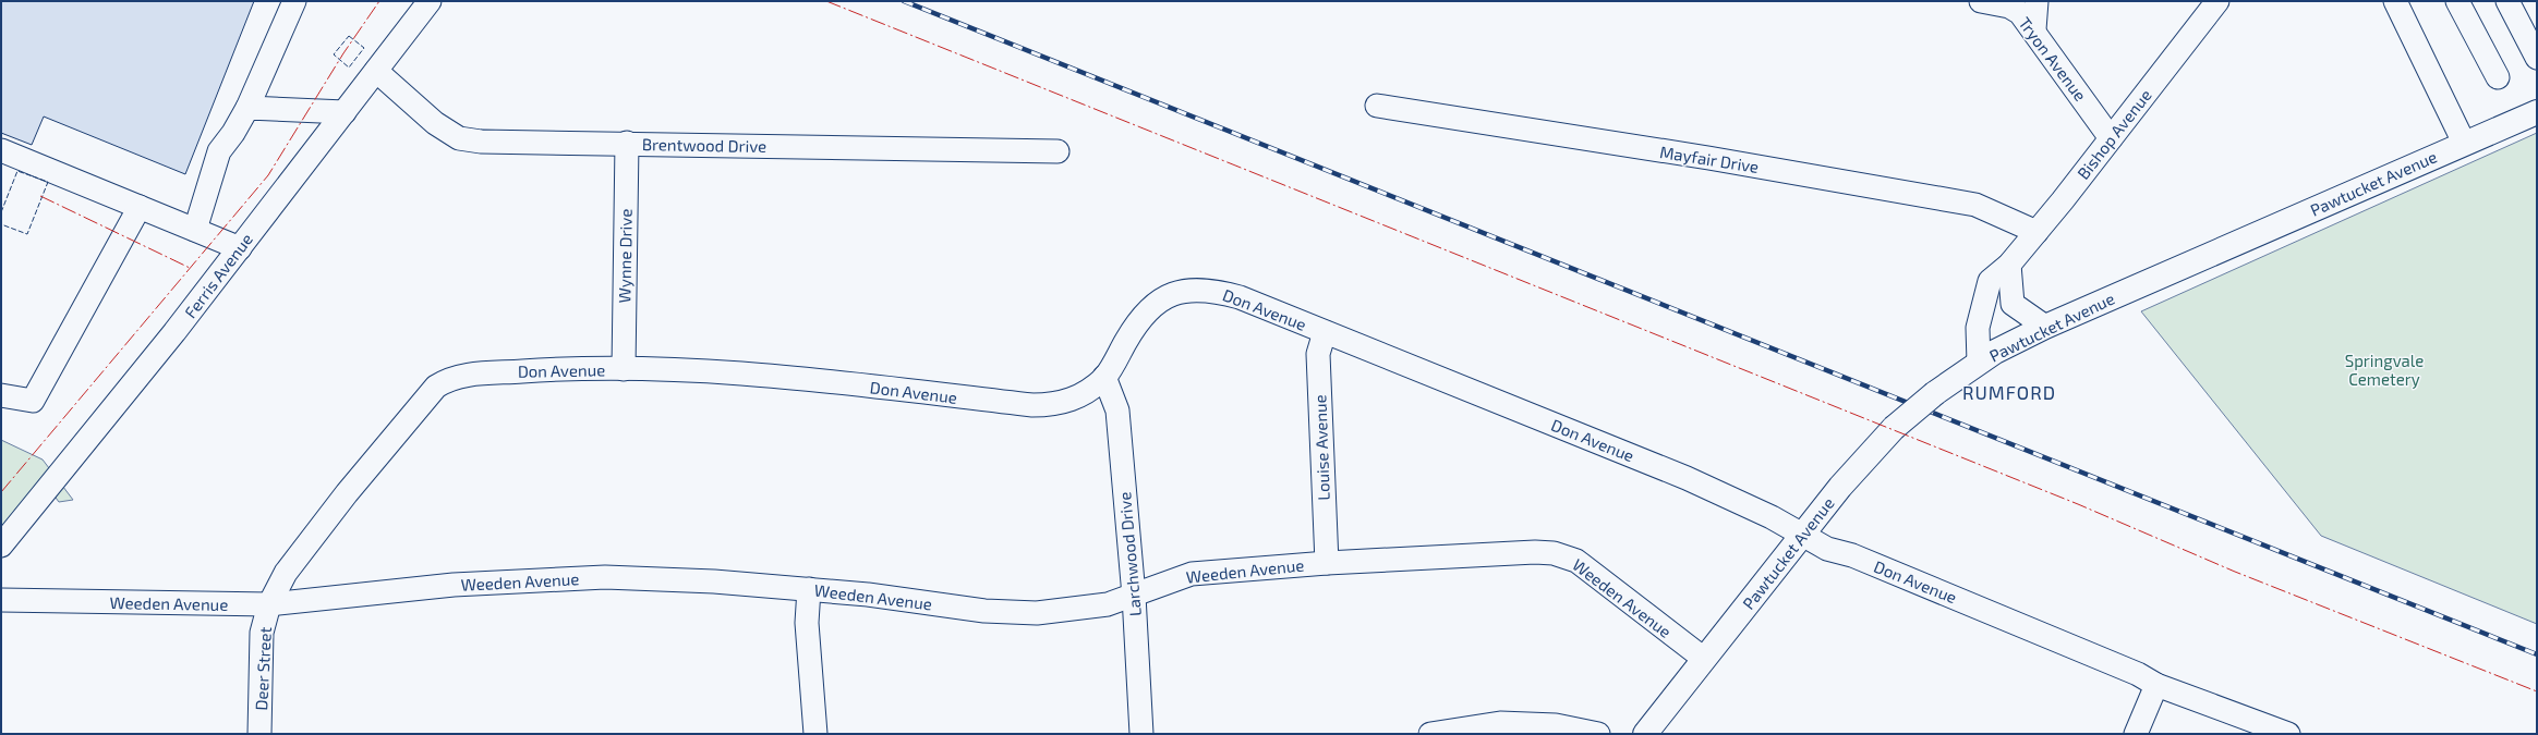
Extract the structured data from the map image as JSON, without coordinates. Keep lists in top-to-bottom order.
{
  "streets": {
    "main road": ["Pawtucket Avenue"],
    "street": [
      "Tryon Avenue",
      "Bishop Avenue",
      "Brentwood Drive",
      "Mayfair Drive",
      "Wynne Drive",
      "Ferris Avenue",
      "Don Avenue",
      "Louise Avenue",
      "Larchwood Drive",
      "Weeden Avenue",
      "Deer Street"
    ]
  },
  "crossings": [
    ["Tryon Avenue", "Bishop Avenue"],
    ["Bishop Avenue", "Mayfair Drive"],
    ["Bishop Avenue", "Pawtucket Avenue"],
    ["Brentwood Drive", "Wynne Drive"],
    ["Brentwood Drive", "Ferris Avenue"],
    ["Pawtucket Avenue", "Don Avenue"],
    ["Pawtucket Avenue", "Weeden Avenue"],
    ["Wynne Drive", "Don Avenue"],
    ["Don Avenue", "Louise Avenue"],
    ["Don Avenue", "Larchwood Drive"],
    ["Don Avenue", "Weeden Avenue"],
    ["Don Avenue", "Deer Street"],
    ["Louise Avenue", "Weeden Avenue"],
    ["Larchwood Drive", "Weeden Avenue"],
    ["Weeden Avenue", "Deer Street"]
  ],
  "districts": ["RUMFORD"],
  "parks": ["Springvale Cemetery"]
}
